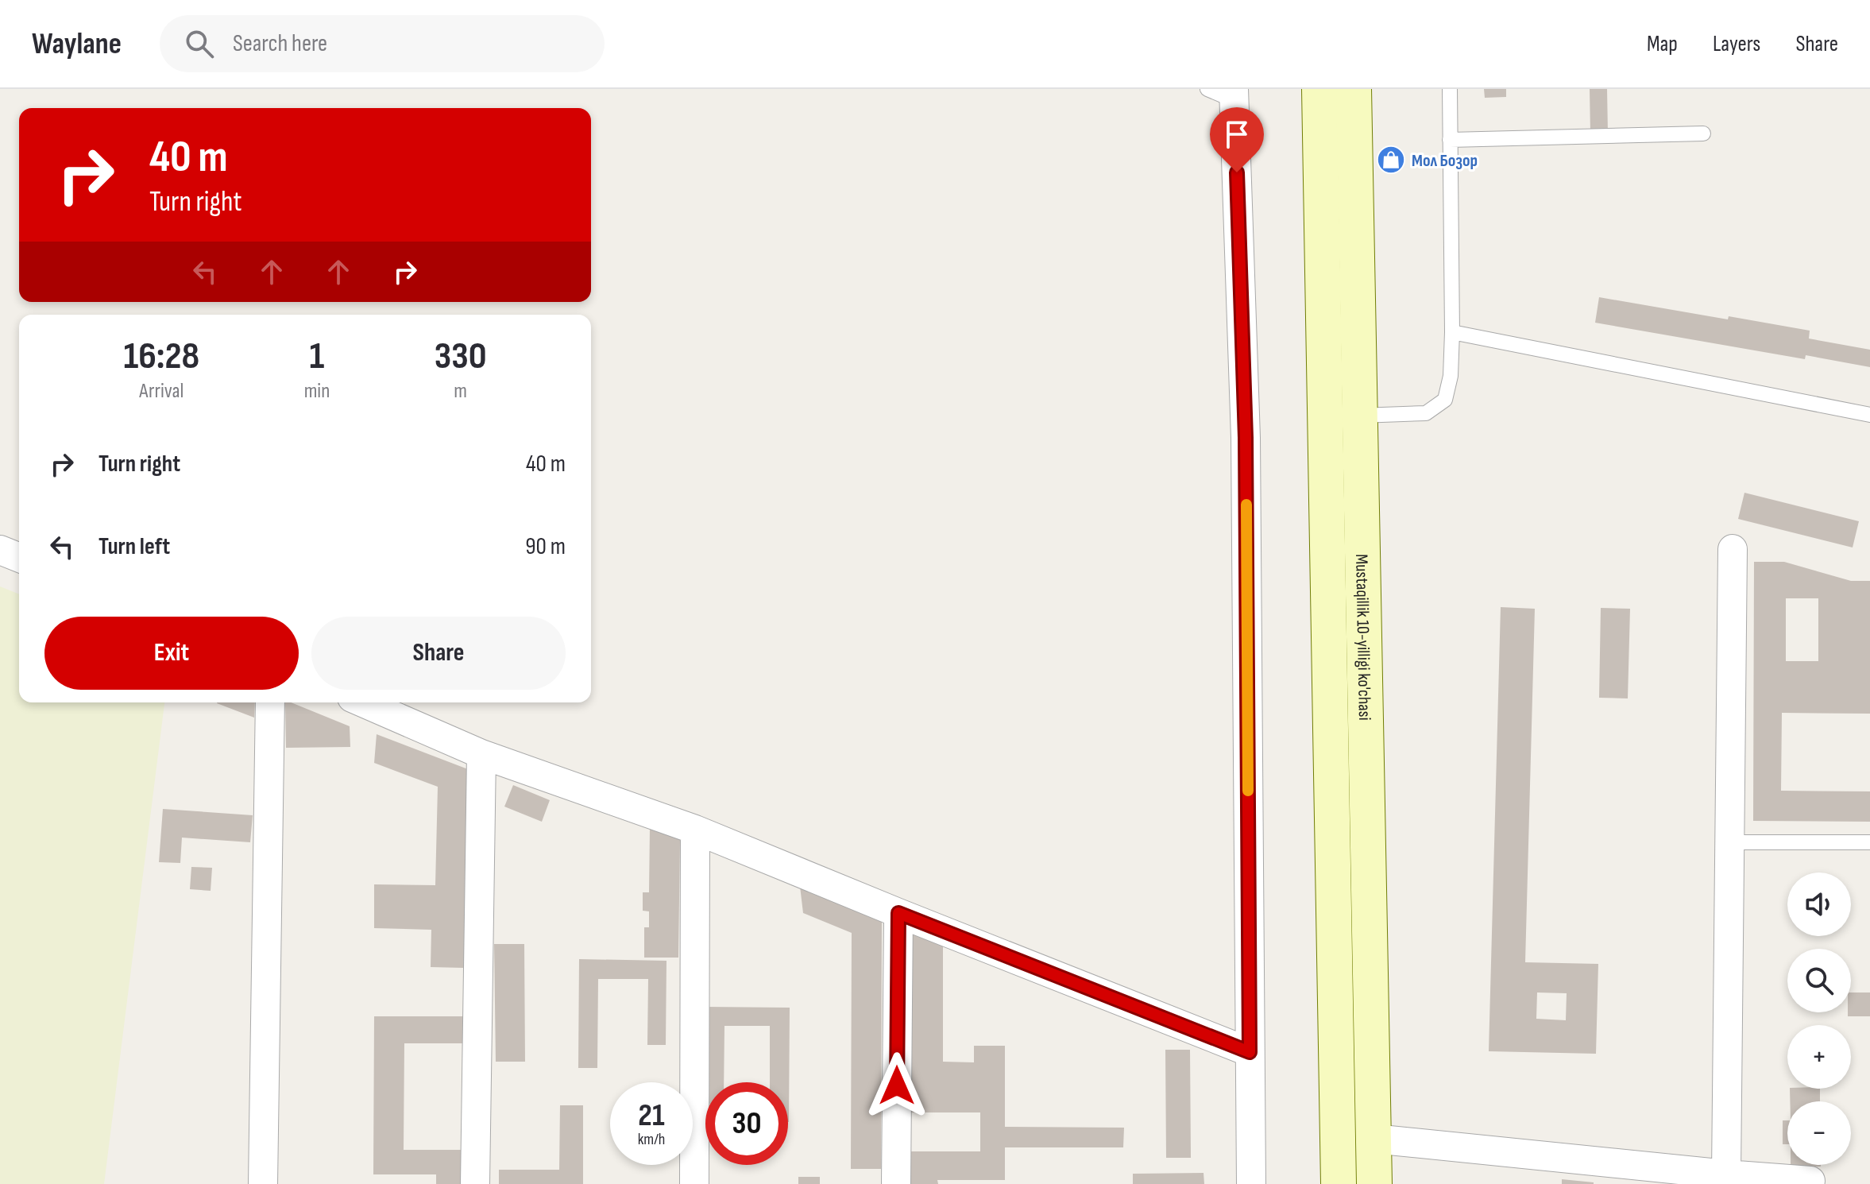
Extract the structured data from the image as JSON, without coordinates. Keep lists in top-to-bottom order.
{
  "streets": {
    "main road": ["Mustaqillik 10-yilligi ko'chasi"]
  },
  "places": {
    "shop": ["Мол Бозор"]
  },
  "page": {
    "header": "Waylane",
    "search": "Search here",
    "nav": ["Map", "Layers", "Share"],
    "turn": ["40 m", "Turn right"],
    "eta": [
      "16:28",
      "Arrival",
      "1",
      "min",
      "330",
      "m"
    ],
    "list": [
      {
        "name": "Turn right",
        "value": "40 m"
      },
      {
        "name": "Turn left",
        "value": "90 m"
      }
    ],
    "buttons": ["Exit", "Share"],
    "map_buttons": ["+", "−"],
    "speed": "21 km/h",
    "limit": "30"
  }
}
